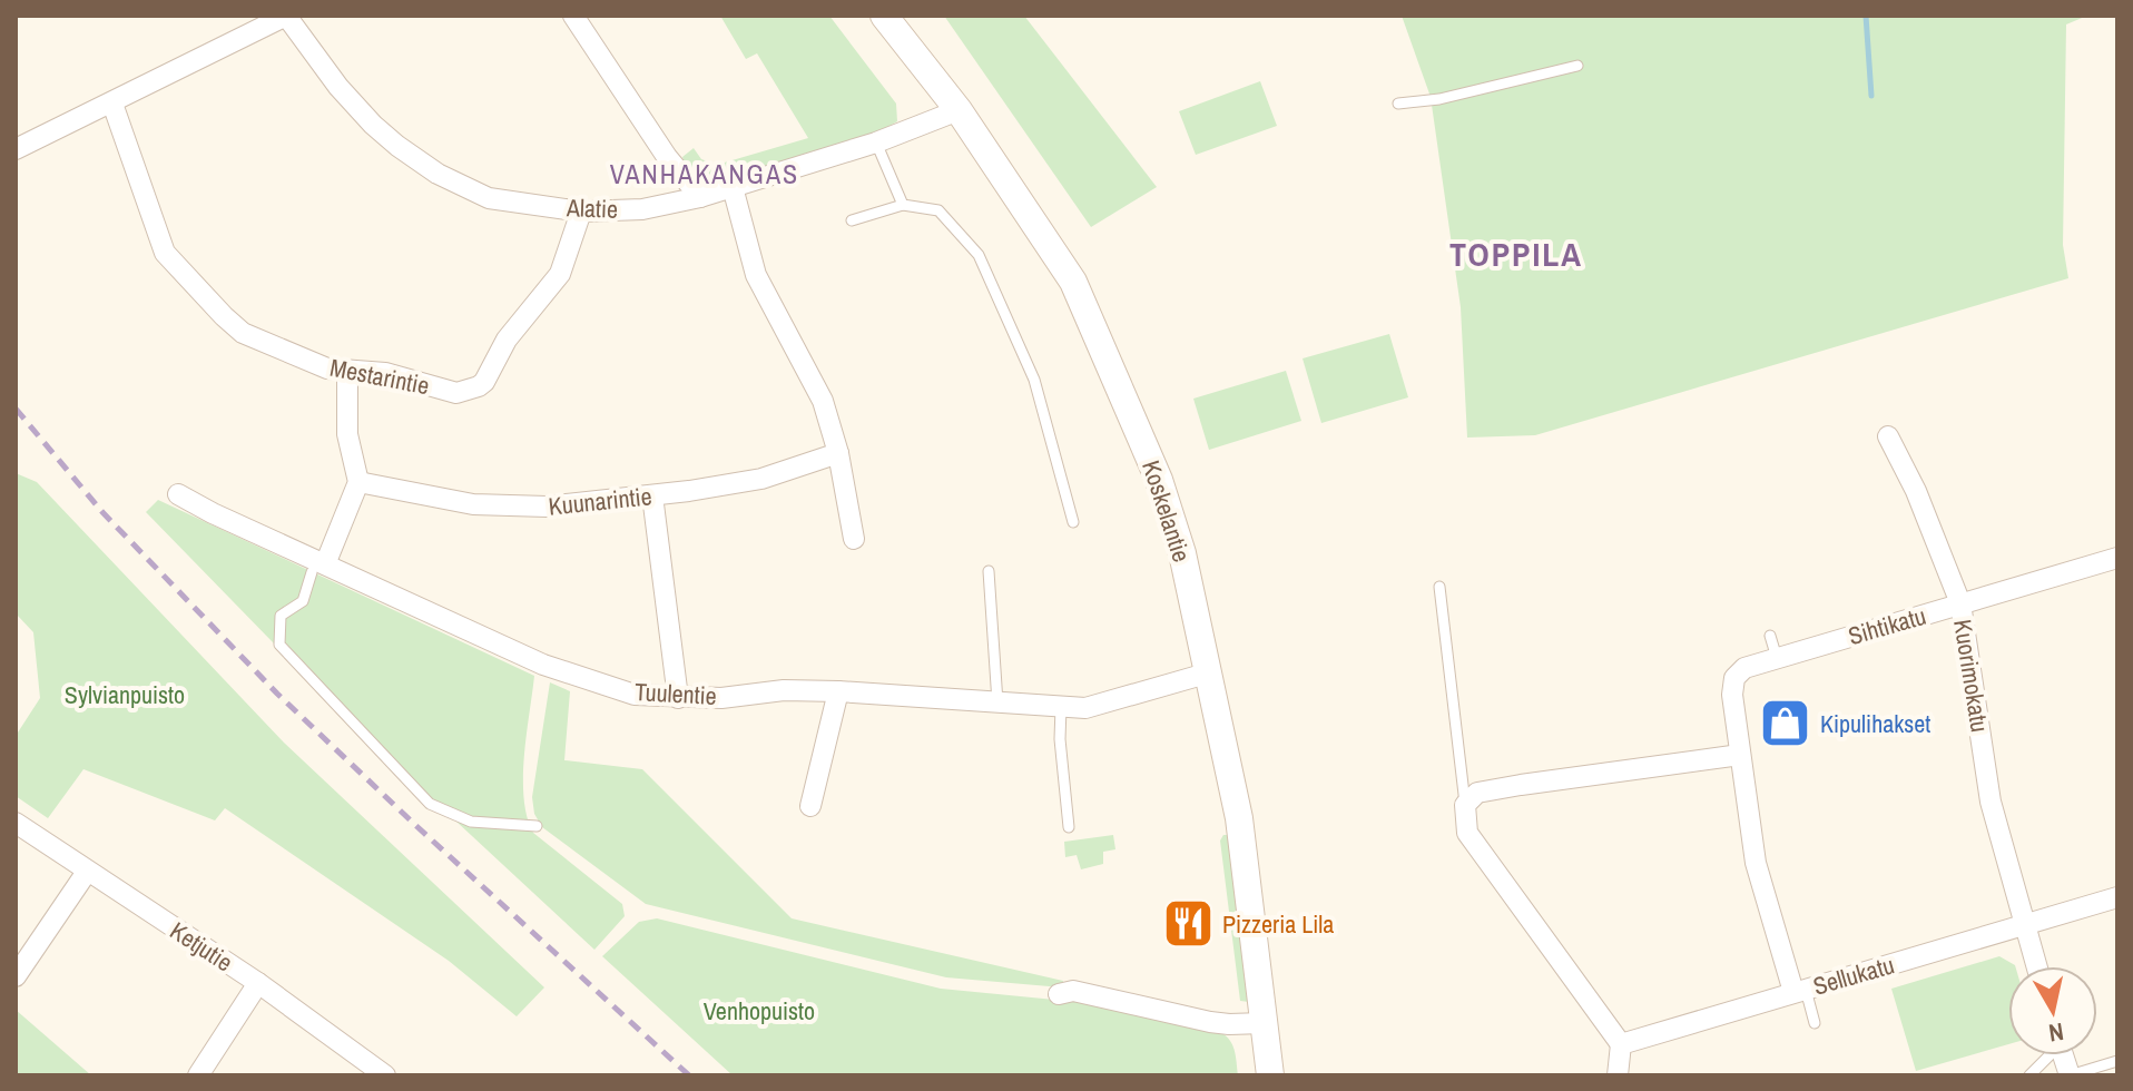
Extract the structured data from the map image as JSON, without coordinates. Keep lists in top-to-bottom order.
{
  "streets": {
    "main road": ["Koskelantie"],
    "street": [
      "Alatie",
      "Mestarintie",
      "Kuunarintie",
      "Sihtikatu",
      "Kuorimokatu",
      "Tuulentie",
      "Ketjutie",
      "Sellukatu"
    ]
  },
  "crossings": [
    ["Alatie", "Mestarintie"],
    ["Alatie", "Koskelantie"],
    ["Koskelantie", "Tuulentie"],
    ["Sihtikatu", "Kuorimokatu"],
    ["Kuorimokatu", "Sellukatu"]
  ],
  "districts": ["VANHAKANGAS", "TOPPILA"],
  "parks": ["Sylvianpuisto", "Venhopuisto"],
  "places": {
    "shop": ["Kipulihakset"],
    "restaurant": ["Pizzeria Lila"]
  },
  "north": "bottom"
}
